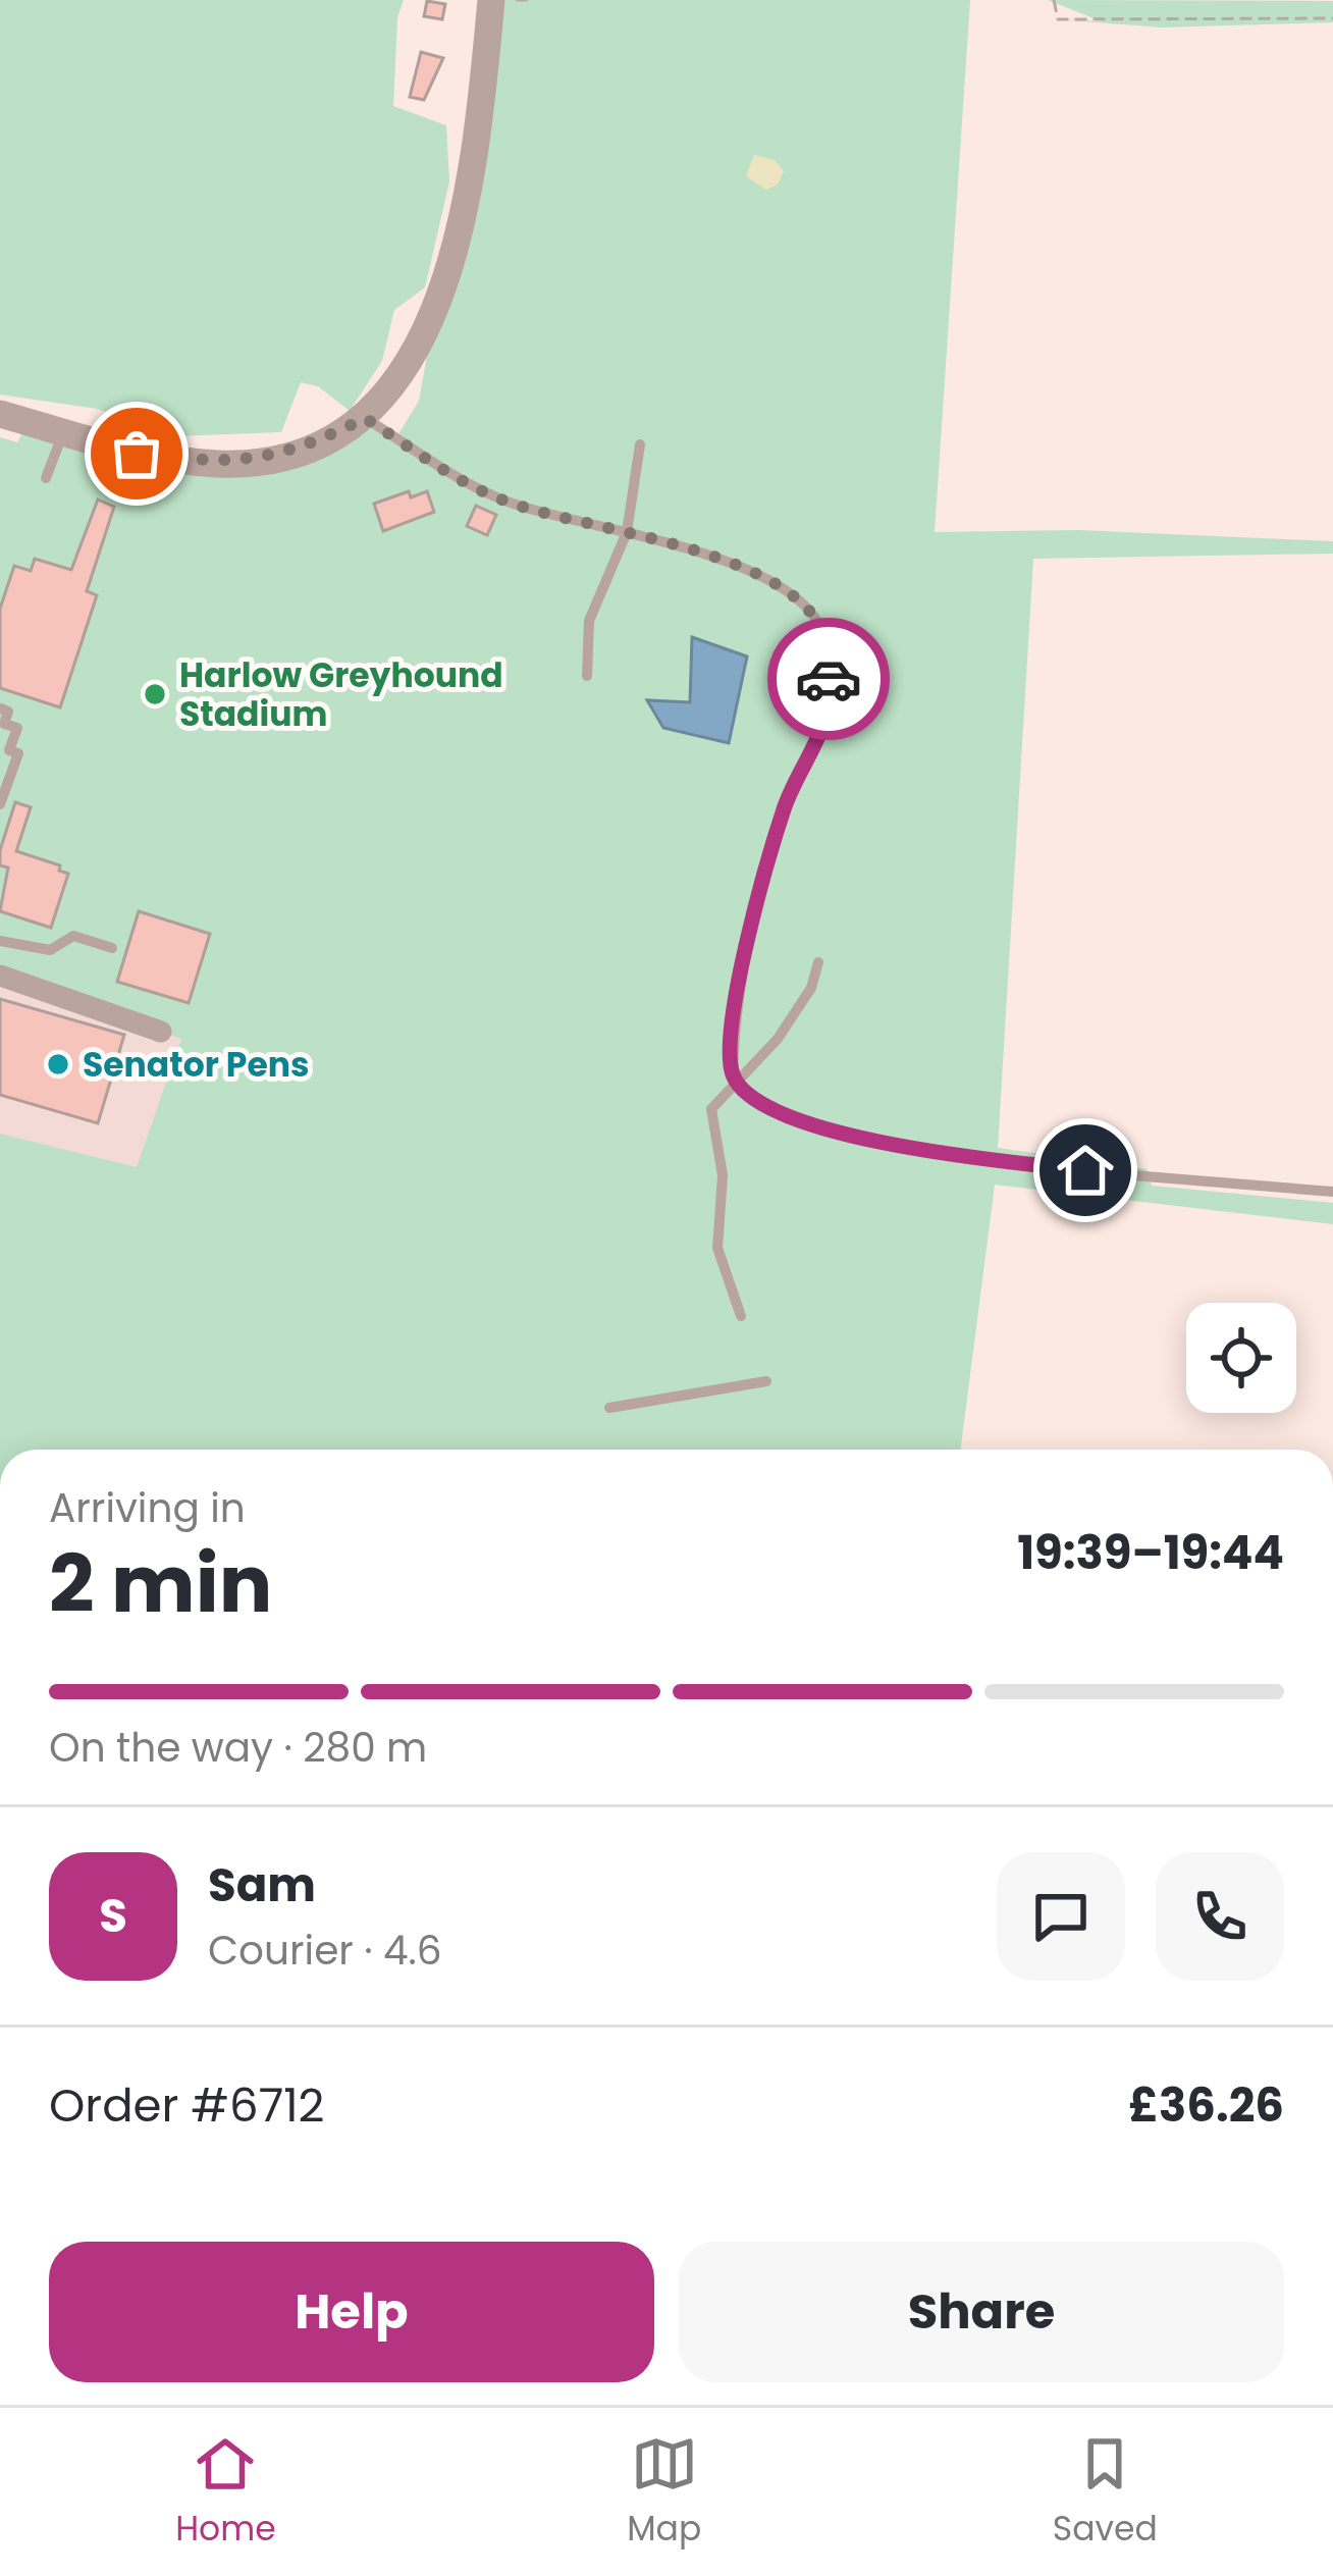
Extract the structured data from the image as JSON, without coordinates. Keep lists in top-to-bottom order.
{
  "places": ["Harlow Greyhound Stadium", "Senator Pens"],
  "page": {
    "heading": ["2 min", "Arriving in", "19:39–19:44"],
    "panel": [
      "Sam",
      "Courier · 4.6",
      "Order #6712",
      "£36.26"
    ],
    "bar": "On the way · 280 m",
    "round": "S",
    "buttons": ["Help", "Share"],
    "tabs": ["Home", "Map", "Saved"]
  }
}
